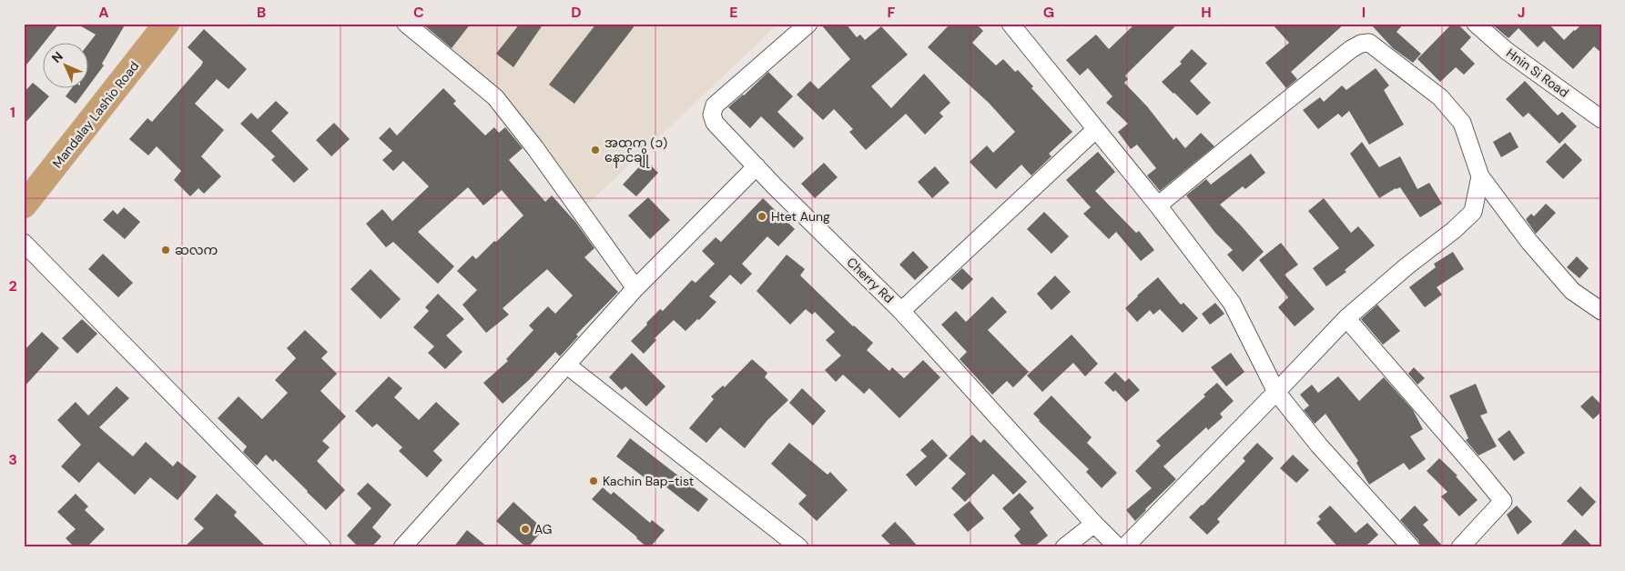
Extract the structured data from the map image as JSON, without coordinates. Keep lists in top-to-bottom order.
{
  "streets": {
    "highway": ["Mandalay Lashio Road"],
    "street": ["Hnin Si Road", "Cherry Rd"]
  },
  "places": [
    "အထက (၁) နောင်ချို",
    "Htet Aung",
    "ဆလက",
    "Kachin Bap-tist",
    "AG"
  ],
  "north": "top left",
  "grid": {
    "columns": [
      "A",
      "B",
      "C",
      "D",
      "E",
      "F",
      "G",
      "H",
      "I",
      "J"
    ],
    "rows": ["1", "2", "3"]
  }
}
